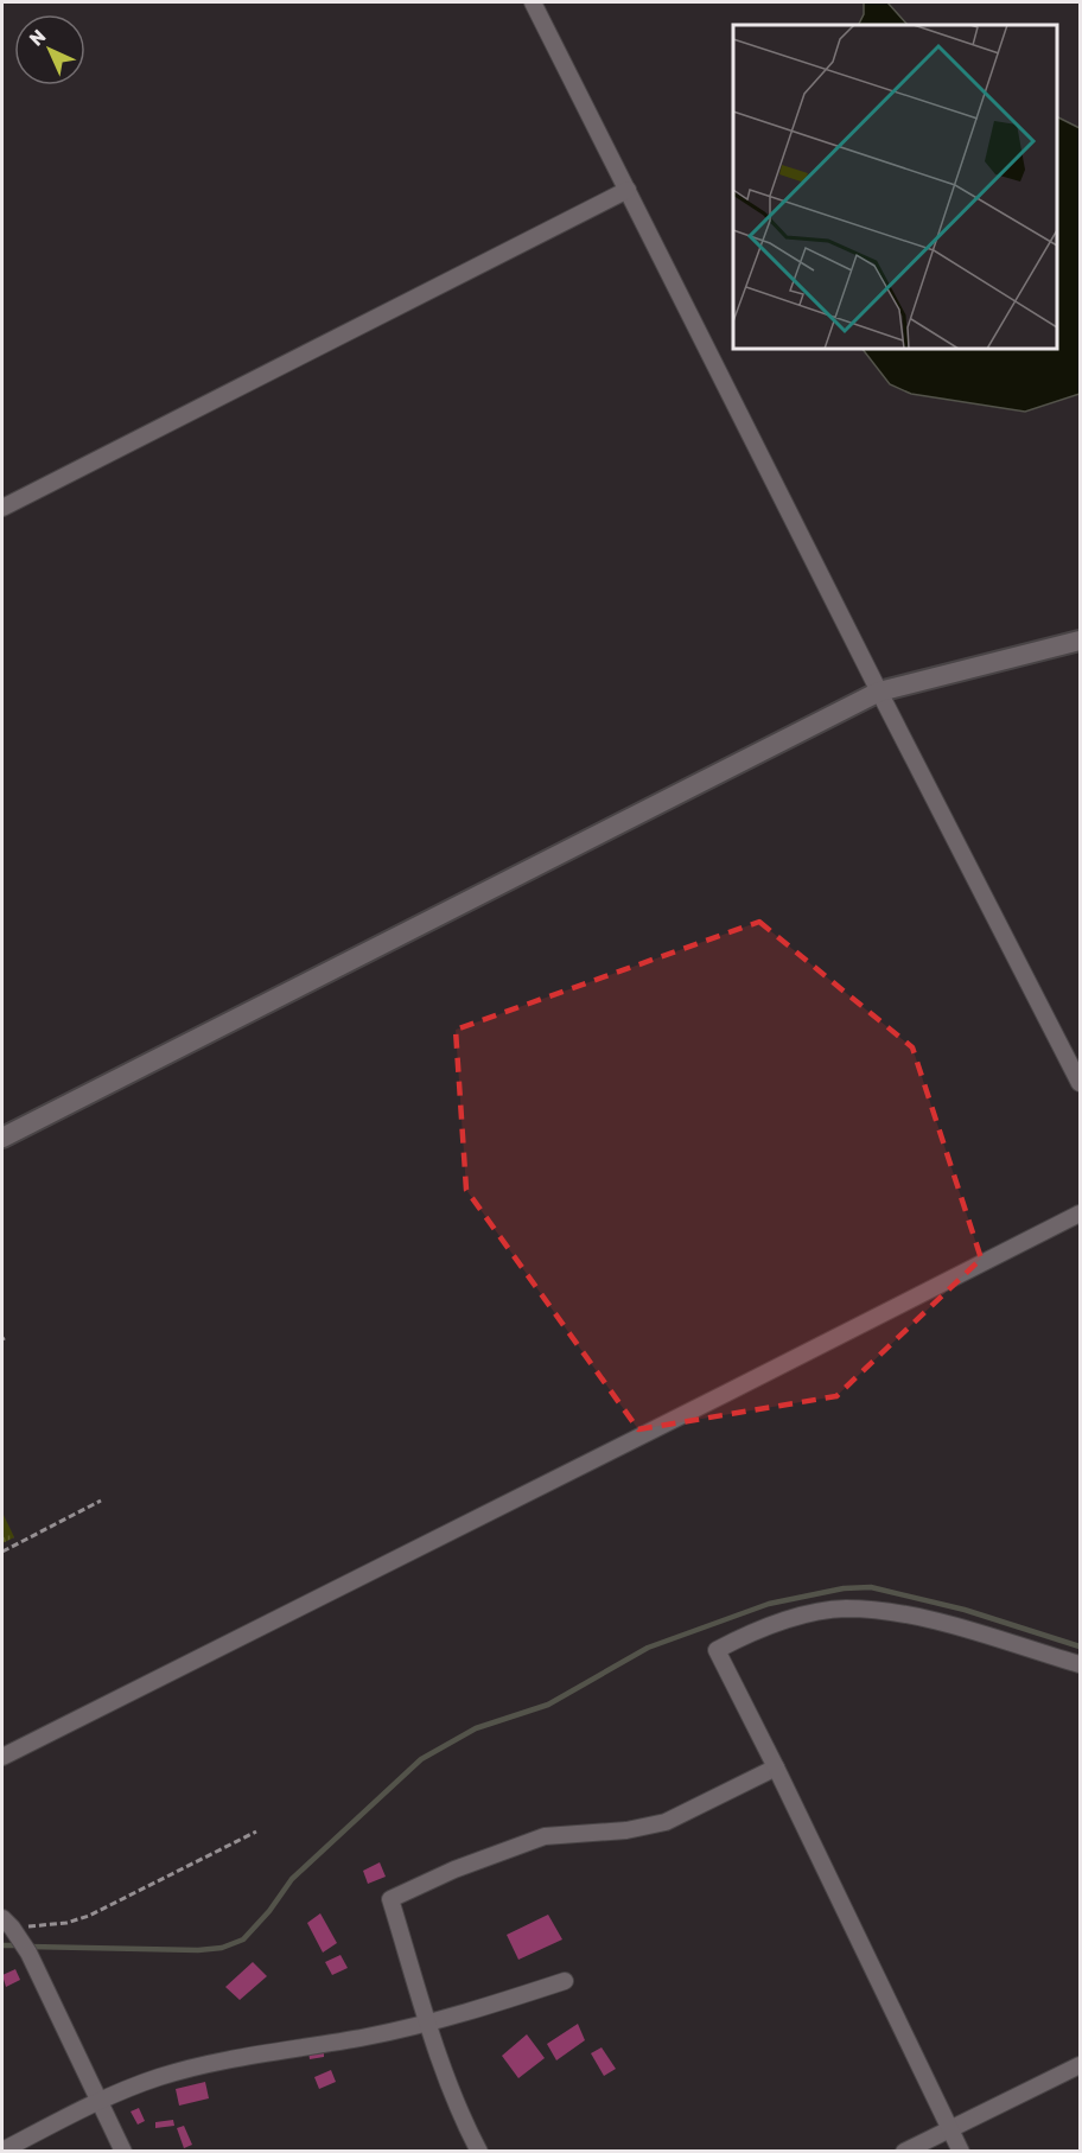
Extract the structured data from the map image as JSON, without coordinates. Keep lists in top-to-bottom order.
{
  "north": "top left"
}
